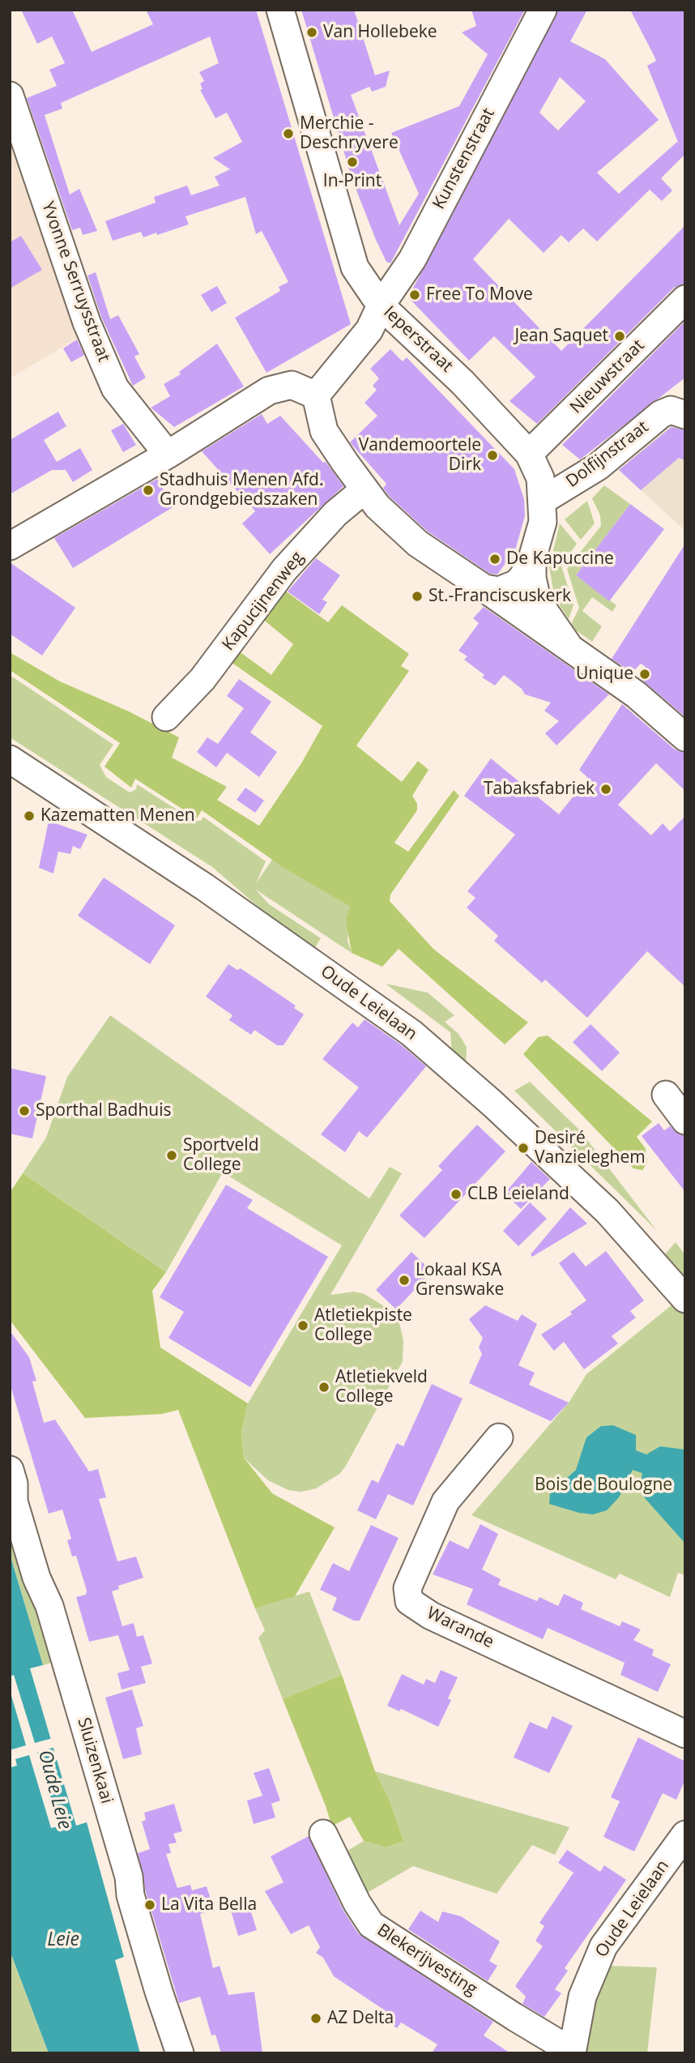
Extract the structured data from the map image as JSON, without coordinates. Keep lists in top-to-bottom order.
{
  "streets": {
    "street": [
      "Kunstenstraat",
      "Yvonne Serruysstraat",
      "Ieperstraat",
      "Nieuwstraat",
      "Dolfijnstraat",
      "Kapucijnenweg",
      "Oude Leielaan",
      "Warande",
      "Sluizenkaai",
      "Blekerijvesting"
    ]
  },
  "crossings": [
    ["Kunstenstraat", "Ieperstraat"],
    ["Ieperstraat", "Nieuwstraat"],
    ["Ieperstraat", "Dolfijnstraat"],
    ["Oude Leielaan", "Blekerijvesting"]
  ],
  "water": ["Oude Leie", "Leie"],
  "parks": ["Bois de Boulogne"],
  "places": [
    "Van Hollebeke",
    "Merchie - Deschryvere",
    "In-Print",
    "Free To Move",
    "Jean Saquet",
    "Vandemoortele Dirk",
    "Stadhuis Menen Afd. Grondgebiedszaken",
    "De Kapuccine",
    "St.-Franciscuskerk",
    "Unique",
    "Tabaksfabriek",
    "Kazematten Menen",
    "Sporthal Badhuis",
    "Desiré Vanzieleghem",
    "Sportveld College",
    "CLB Leieland",
    "Lokaal KSA Grenswake",
    "Atletiekpiste College",
    "Atletiekveld College",
    "La Vita Bella",
    "AZ Delta"
  ]
}
